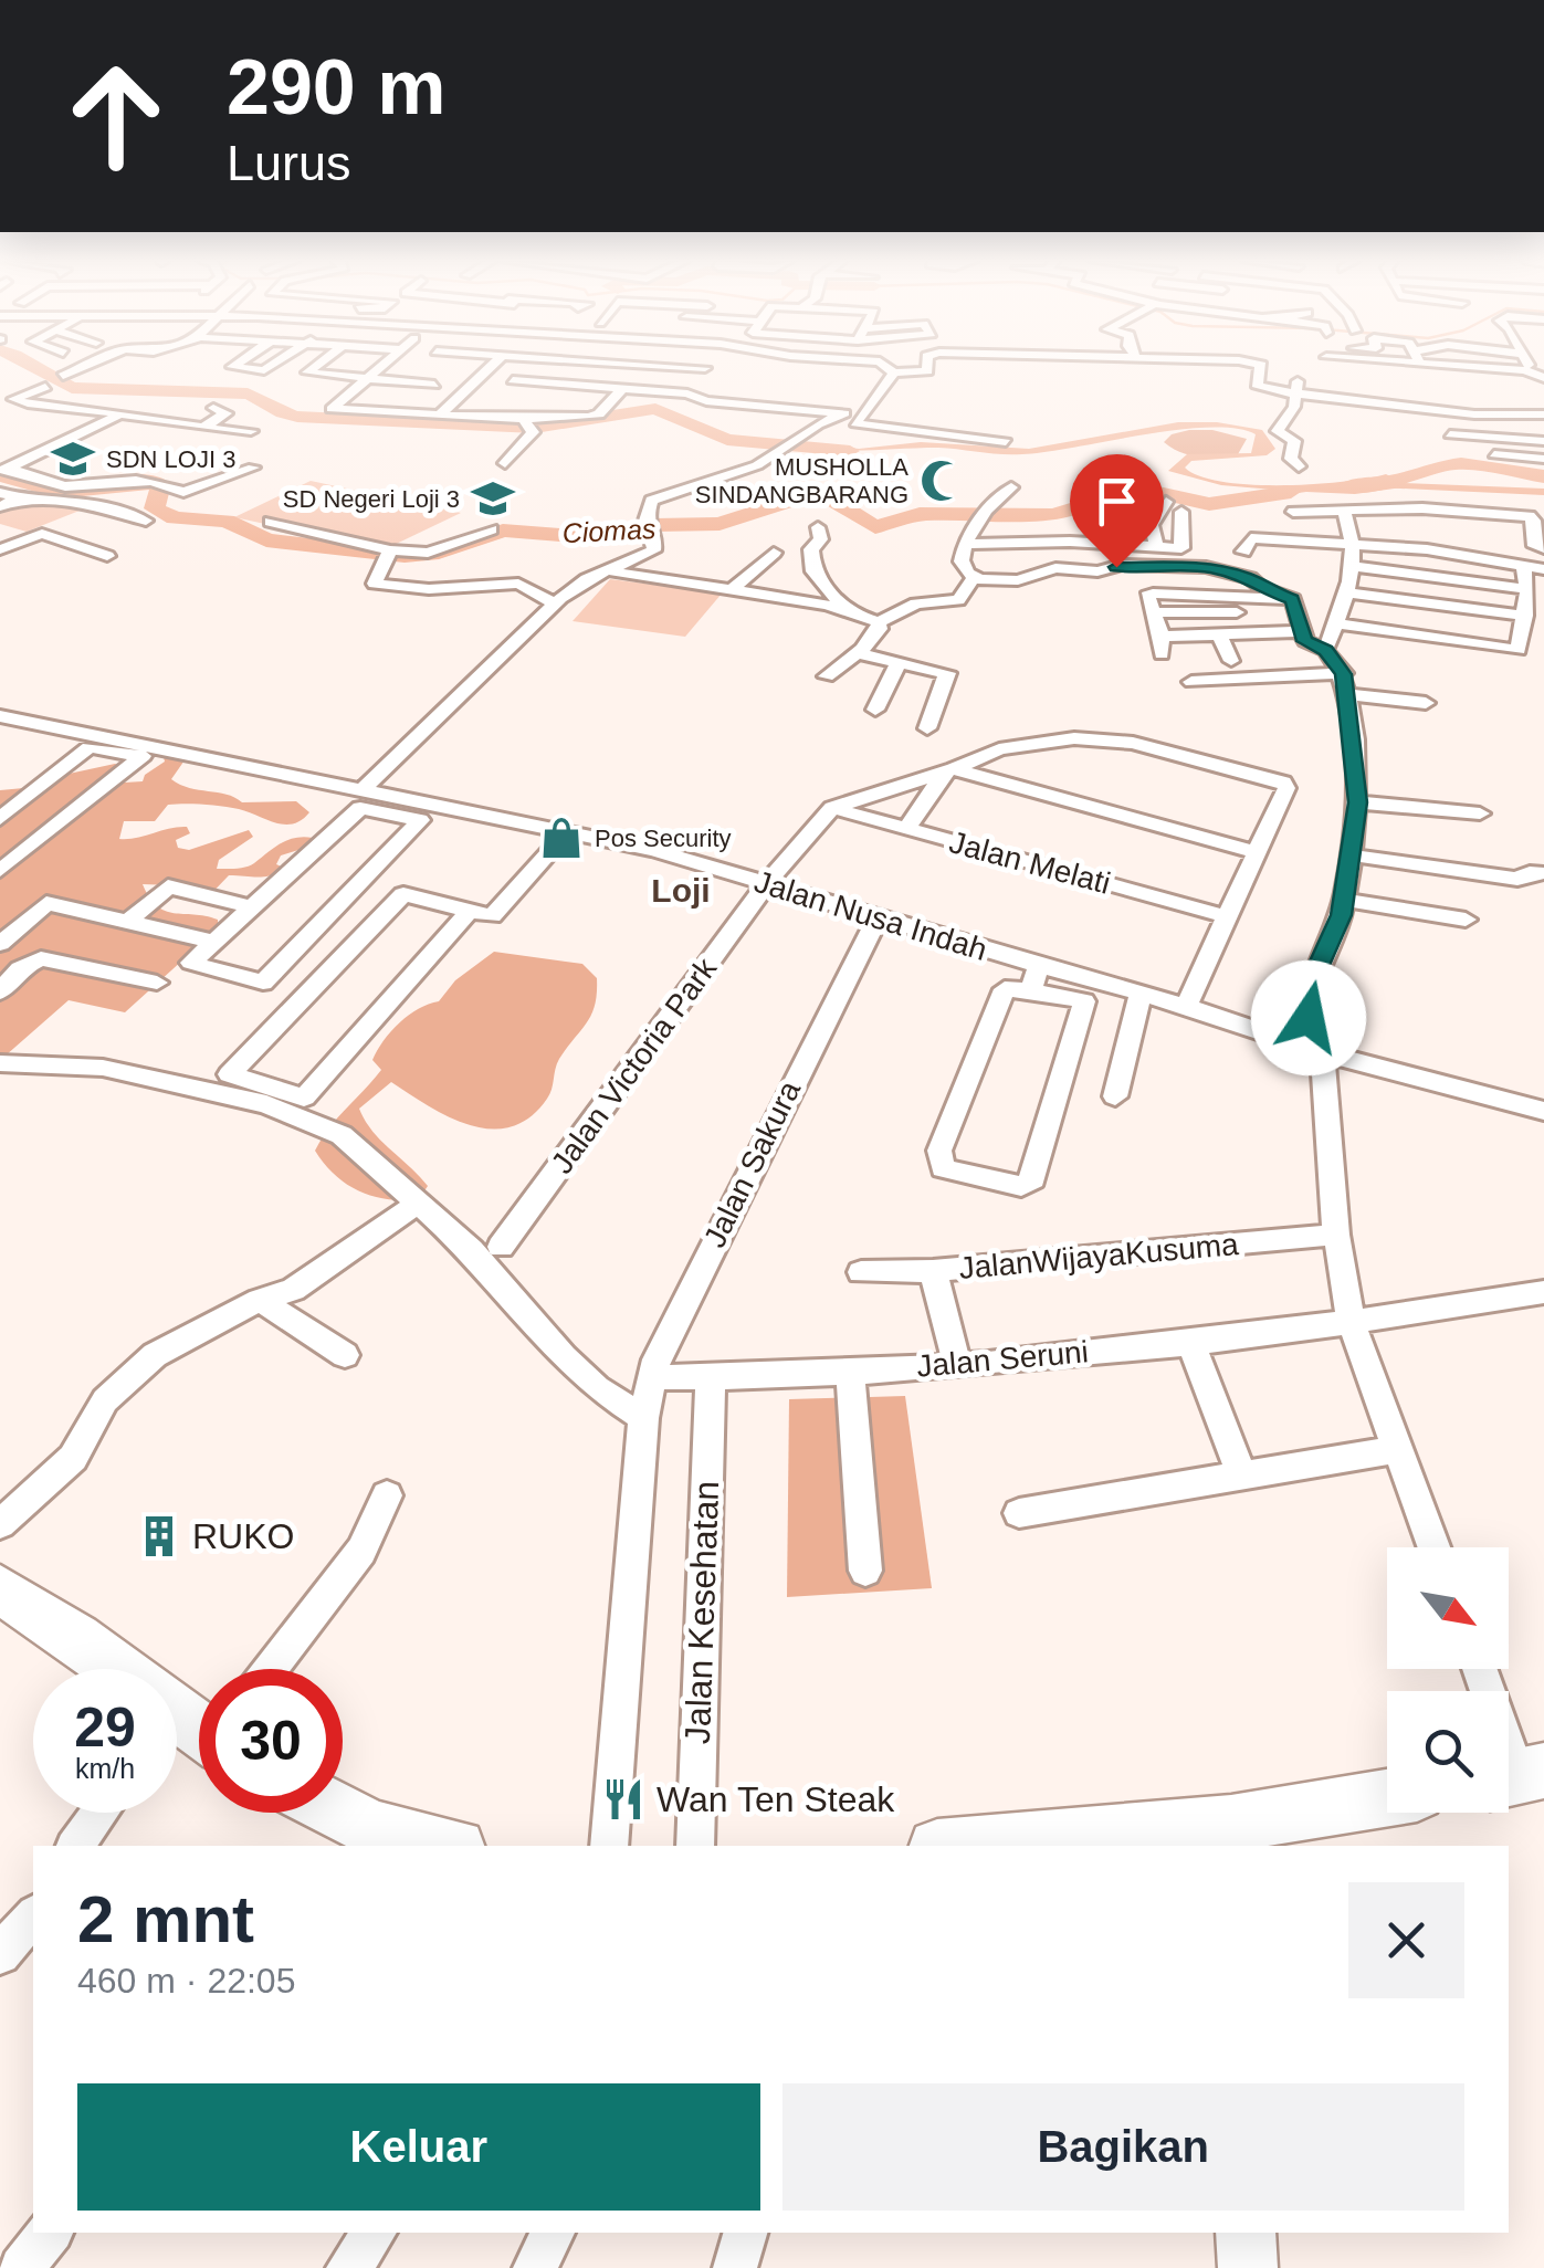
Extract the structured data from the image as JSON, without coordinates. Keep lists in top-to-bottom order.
{
  "streets": {
    "street": [
      "Jalan Melati",
      "Jalan Nusa Indah",
      "Jalan Victoria Park",
      "Jalan Sakura",
      "JalanWijayaKusuma",
      "Jalan Seruni",
      "Jalan Kesehatan"
    ]
  },
  "crossings": [
    ["Jalan Melati", "Jalan Victoria Park"],
    ["Jalan Nusa Indah", "Jalan Victoria Park"],
    ["Jalan Nusa Indah", "Jalan Sakura"],
    ["Jalan Sakura", "Jalan Seruni"],
    ["Jalan Seruni", "Jalan Kesehatan"]
  ],
  "districts": ["Loji"],
  "water": ["Ciomas"],
  "places": {
    "school or university": ["SDN LOJI 3", "SD Negeri Loji 3"],
    "mosque": ["MUSHOLLA SINDANGBARANG"],
    "shop": ["Pos Security"],
    "building": ["RUKO"],
    "restaurant": ["Wan Ten Steak"]
  },
  "north": "bottom right",
  "page": {
    "turn": ["290 m", "Lurus"],
    "speed": "29 km/h",
    "limit": "30",
    "heading": ["2 mnt", "460 m · 22:05"],
    "buttons": ["Keluar", "Bagikan"]
  }
}
